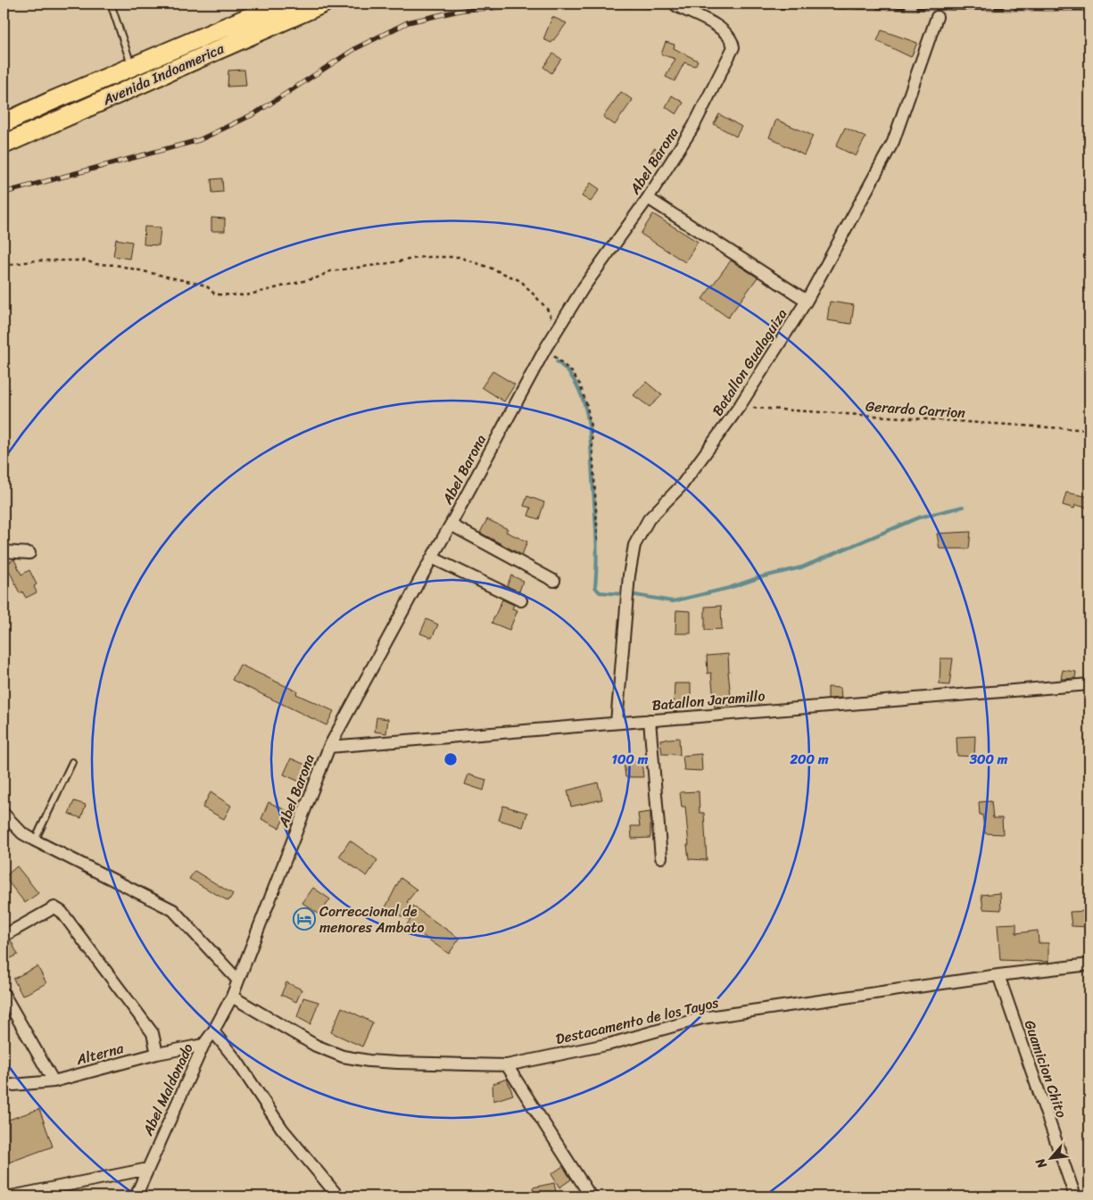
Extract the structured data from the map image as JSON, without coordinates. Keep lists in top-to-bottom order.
{
  "streets": {
    "main road": ["Avenida Indoamerica"],
    "street": [
      "Abel Barona",
      "Batallon Gualaguiza",
      "Batallon Jaramillo",
      "Destacamento de los Tayos",
      "Alterna",
      "Guamicion Chito",
      "Abel Maldonado"
    ],
    "path": ["Gerardo Carrion"]
  },
  "crossings": [
    ["Abel Barona", "Batallon Jaramillo"],
    ["Abel Barona", "Destacamento de los Tayos"],
    ["Abel Barona", "Abel Maldonado"],
    ["Batallon Gualaguiza", "Gerardo Carrion"],
    ["Batallon Gualaguiza", "Batallon Jaramillo"],
    ["Destacamento de los Tayos", "Guamicion Chito"],
    ["Destacamento de los Tayos", "Abel Maldonado"],
    ["Alterna", "Abel Maldonado"]
  ],
  "places": {
    "hotel": ["Correccional de menores Ambato"]
  },
  "north": "bottom left",
  "rings": ["100 m", "200 m", "300 m"]
}
